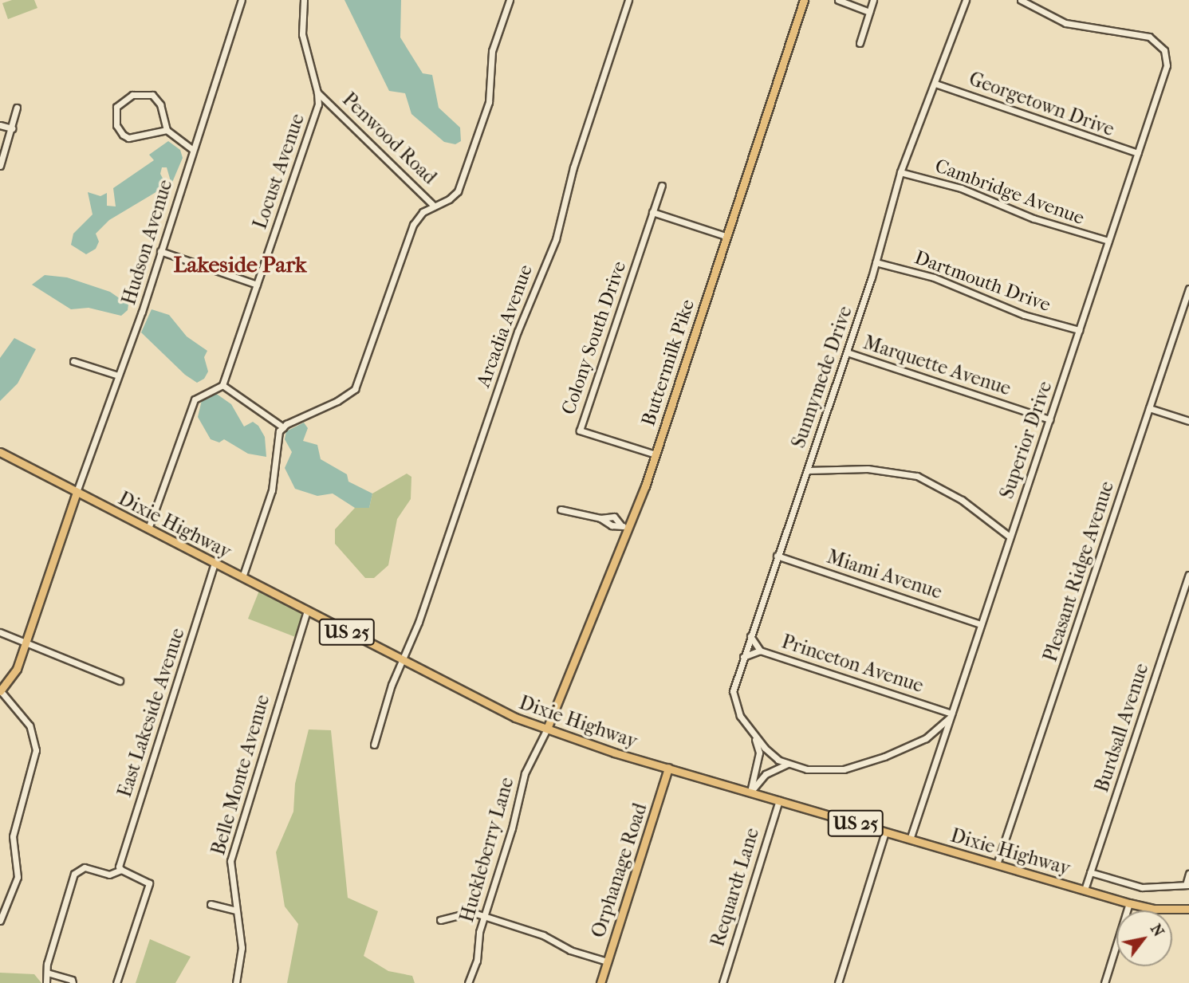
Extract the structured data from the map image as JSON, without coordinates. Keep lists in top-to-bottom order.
{
  "streets": {
    "main road": [
      "Buttermilk Pike",
      "Dixie Highway",
      "US 25",
      "Orphanage Road"
    ],
    "street": [
      "Georgetown Drive",
      "Penwood Road",
      "Locust Avenue",
      "Cambridge Avenue",
      "Hudson Avenue",
      "Dartmouth Drive",
      "Arcadia Avenue",
      "Colony South Drive",
      "Marquette Avenue",
      "Sunnymede Drive",
      "Superior Drive",
      "Pleasant Ridge Avenue",
      "Miami Avenue",
      "Princeton Avenue",
      "East Lakeside Avenue",
      "Burdsall Avenue",
      "Belle Monte Avenue",
      "Huckleberry Lane",
      "Requardt Lane"
    ]
  },
  "crossings": [
    ["Georgetown Drive", "Sunnymede Drive"],
    ["Georgetown Drive", "Superior Drive"],
    ["Penwood Road", "Locust Avenue"],
    ["Cambridge Avenue", "Sunnymede Drive"],
    ["Cambridge Avenue", "Superior Drive"],
    ["Hudson Avenue", "Dixie Highway"],
    ["Dartmouth Drive", "Sunnymede Drive"],
    ["Dartmouth Drive", "Superior Drive"],
    ["Arcadia Avenue", "Dixie Highway"],
    ["Colony South Drive", "Buttermilk Pike"],
    ["Buttermilk Pike", "Dixie Highway"],
    ["Buttermilk Pike", "Huckleberry Lane"],
    ["Marquette Avenue", "Sunnymede Drive"],
    ["Marquette Avenue", "Superior Drive"],
    ["Sunnymede Drive", "Superior Drive"],
    ["Sunnymede Drive", "Miami Avenue"],
    ["Sunnymede Drive", "Princeton Avenue"],
    ["Superior Drive", "Dixie Highway"],
    ["Superior Drive", "Miami Avenue"],
    ["Superior Drive", "Princeton Avenue"],
    ["Dixie Highway", "Pleasant Ridge Avenue"],
    ["Dixie Highway", "East Lakeside Avenue"],
    ["Dixie Highway", "Burdsall Avenue"],
    ["Dixie Highway", "Belle Monte Avenue"],
    ["Dixie Highway", "Huckleberry Lane"],
    ["Dixie Highway", "Orphanage Road"],
    ["Dixie Highway", "Requardt Lane"]
  ],
  "districts": ["Lakeside Park"],
  "north": "top right"
}
